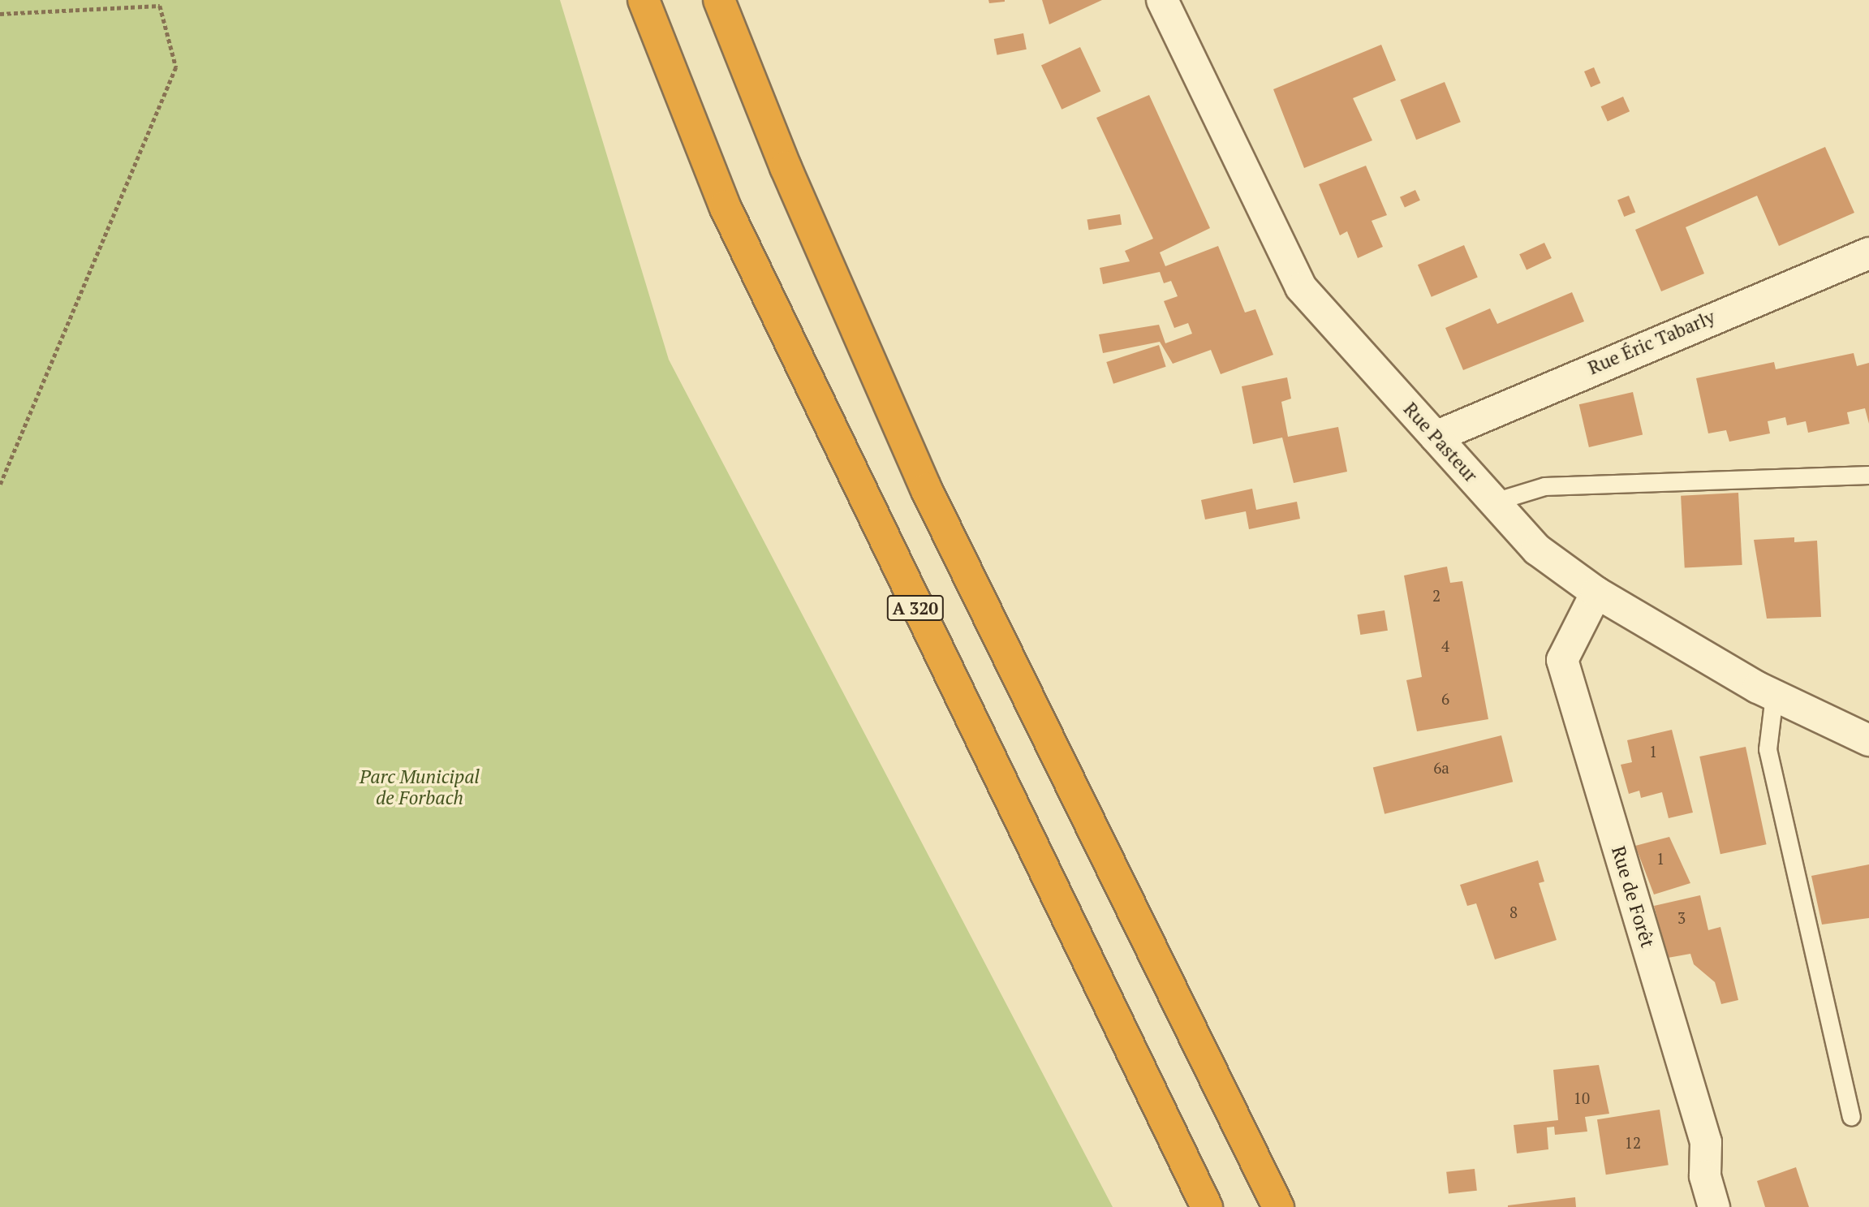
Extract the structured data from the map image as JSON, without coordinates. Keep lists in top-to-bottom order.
{
  "streets": {
    "highway": ["A 320"],
    "street": ["Rue Éric Tabarly", "Rue Pasteur", "Rue de Forêt"]
  },
  "crossings": [
    ["Rue Éric Tabarly", "Rue Pasteur"],
    ["Rue Pasteur", "Rue de Forêt"]
  ],
  "parks": ["Parc Municipal de Forbach"],
  "house_numbers": [
    "2",
    "4",
    "6",
    "1",
    "6a",
    "1",
    "8",
    "3",
    "10",
    "12"
  ]
}
